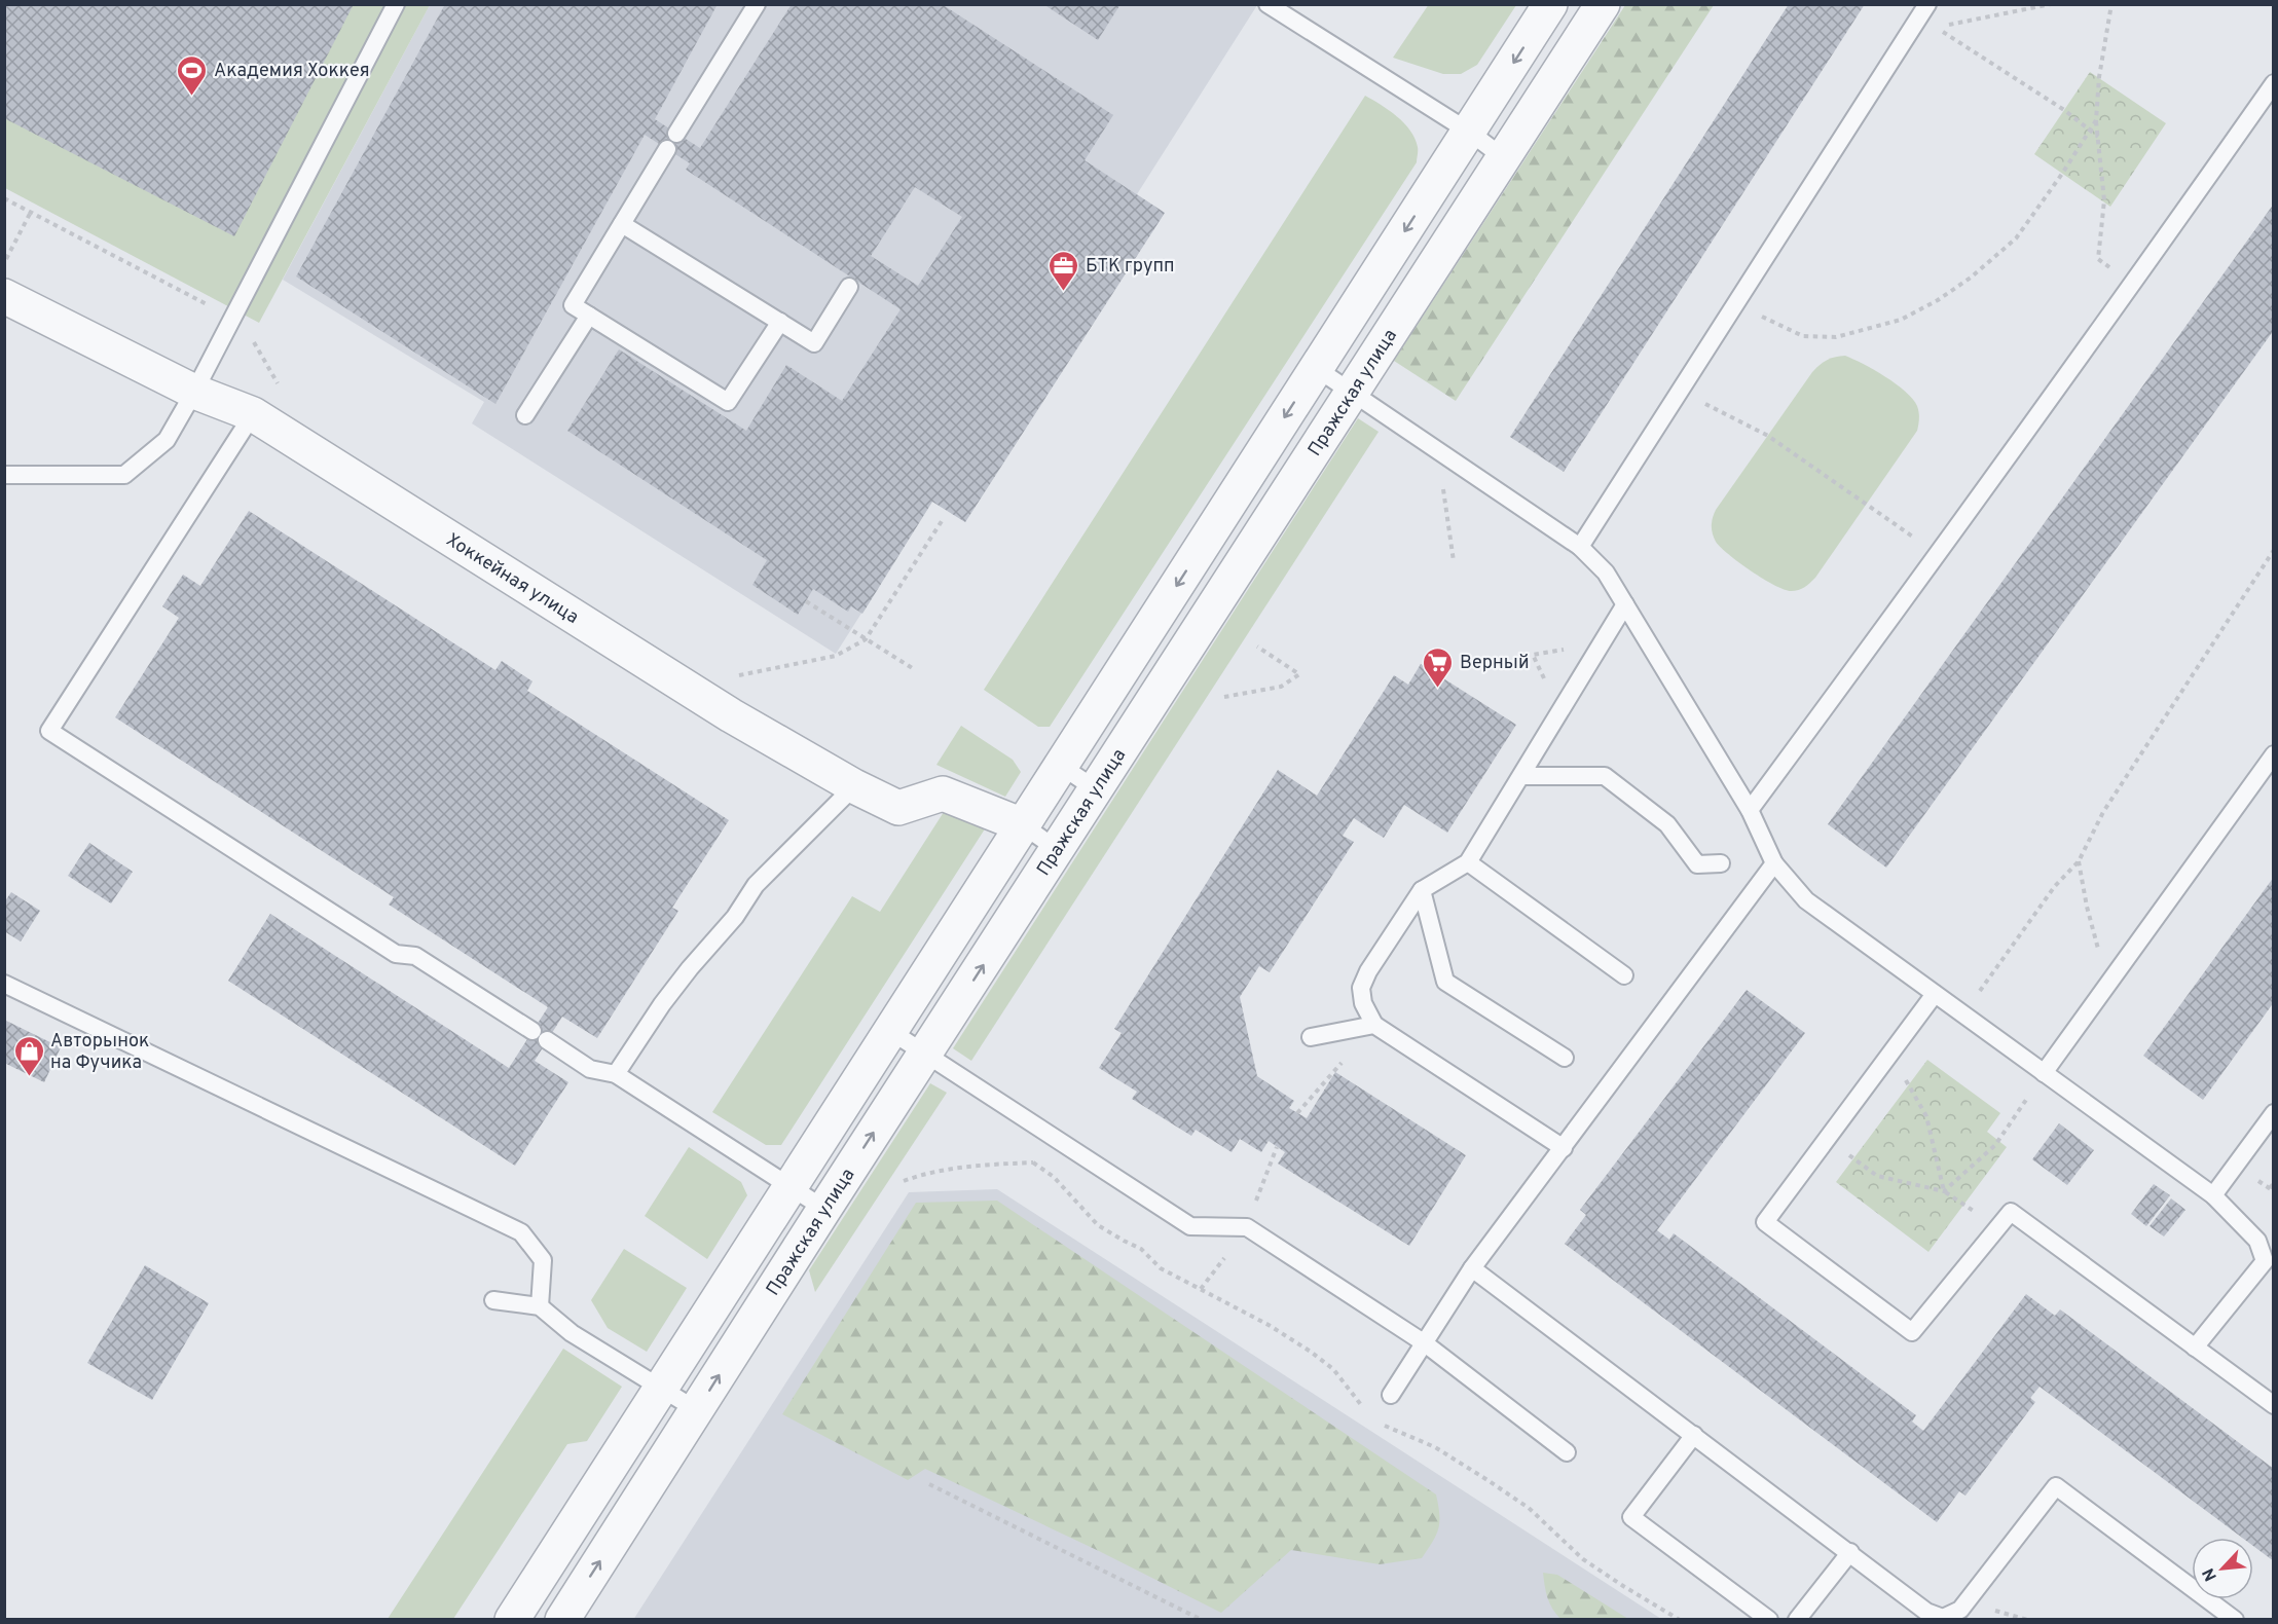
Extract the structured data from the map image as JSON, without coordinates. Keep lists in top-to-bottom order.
{
  "streets": {
    "street": ["Пражская улица", "Хоккейная улица"]
  },
  "places": {
    "sports": ["Академия Хоккея"],
    "office": ["БТК групп"],
    "supermarket": ["Верный"],
    "shop": ["Авторынок на Фучика"]
  },
  "north": "bottom left"
}
